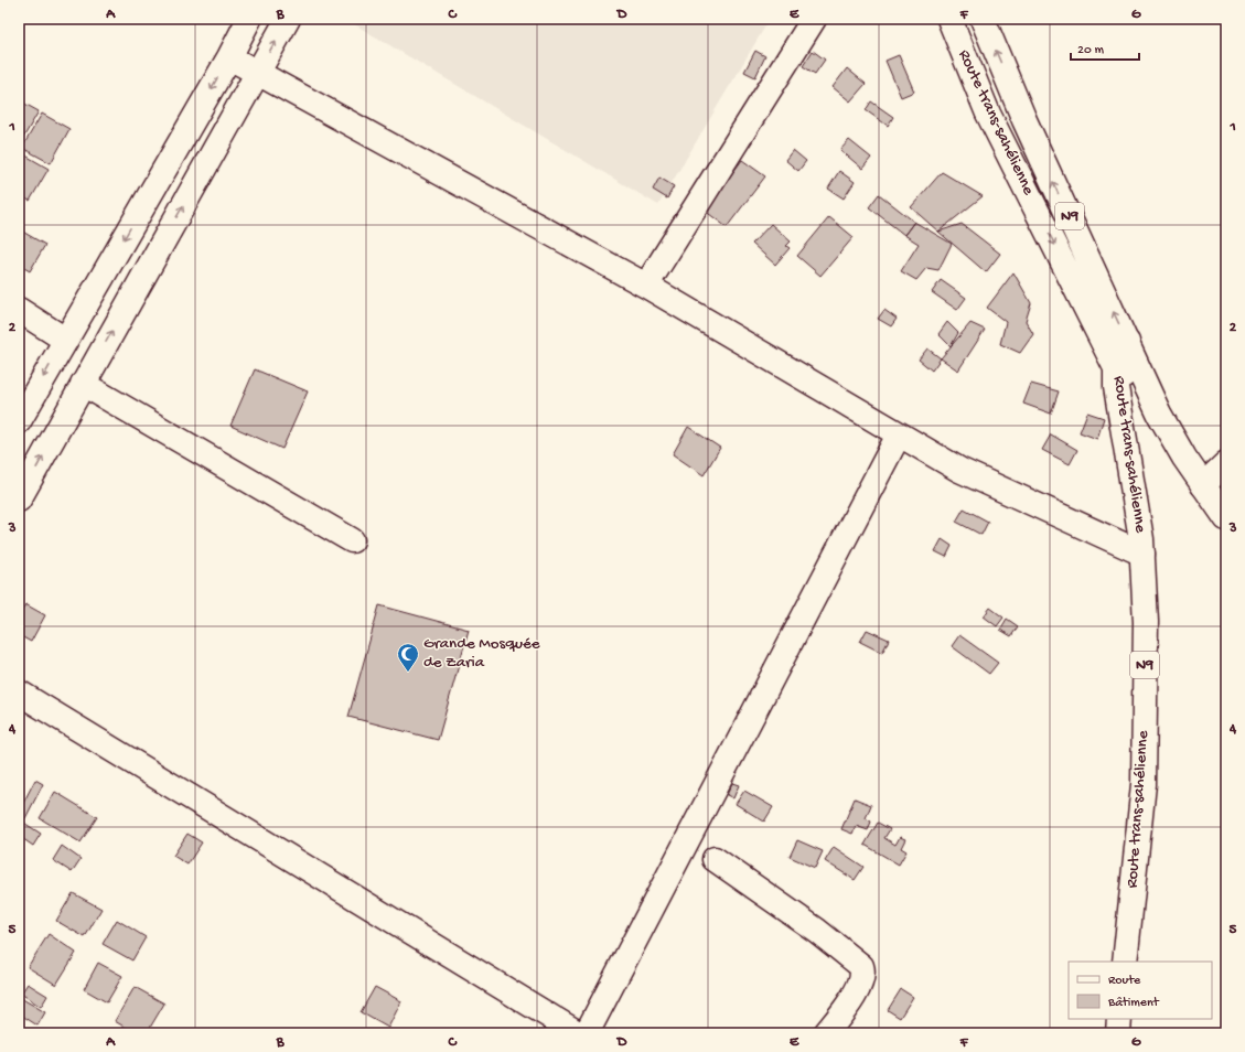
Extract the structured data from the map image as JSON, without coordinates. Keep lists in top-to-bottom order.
{
  "streets": {
    "main road": ["Route trans-sahélienne", "N9"]
  },
  "places": {
    "mosque": ["Grande Mosquée de Zaria"]
  },
  "legend": ["Route", "Bâtiment"],
  "scale_bar": "20 m",
  "grid": {
    "columns": [
      "A",
      "B",
      "C",
      "D",
      "E",
      "F",
      "G"
    ],
    "rows": [
      "1",
      "2",
      "3",
      "4",
      "5"
    ]
  }
}
